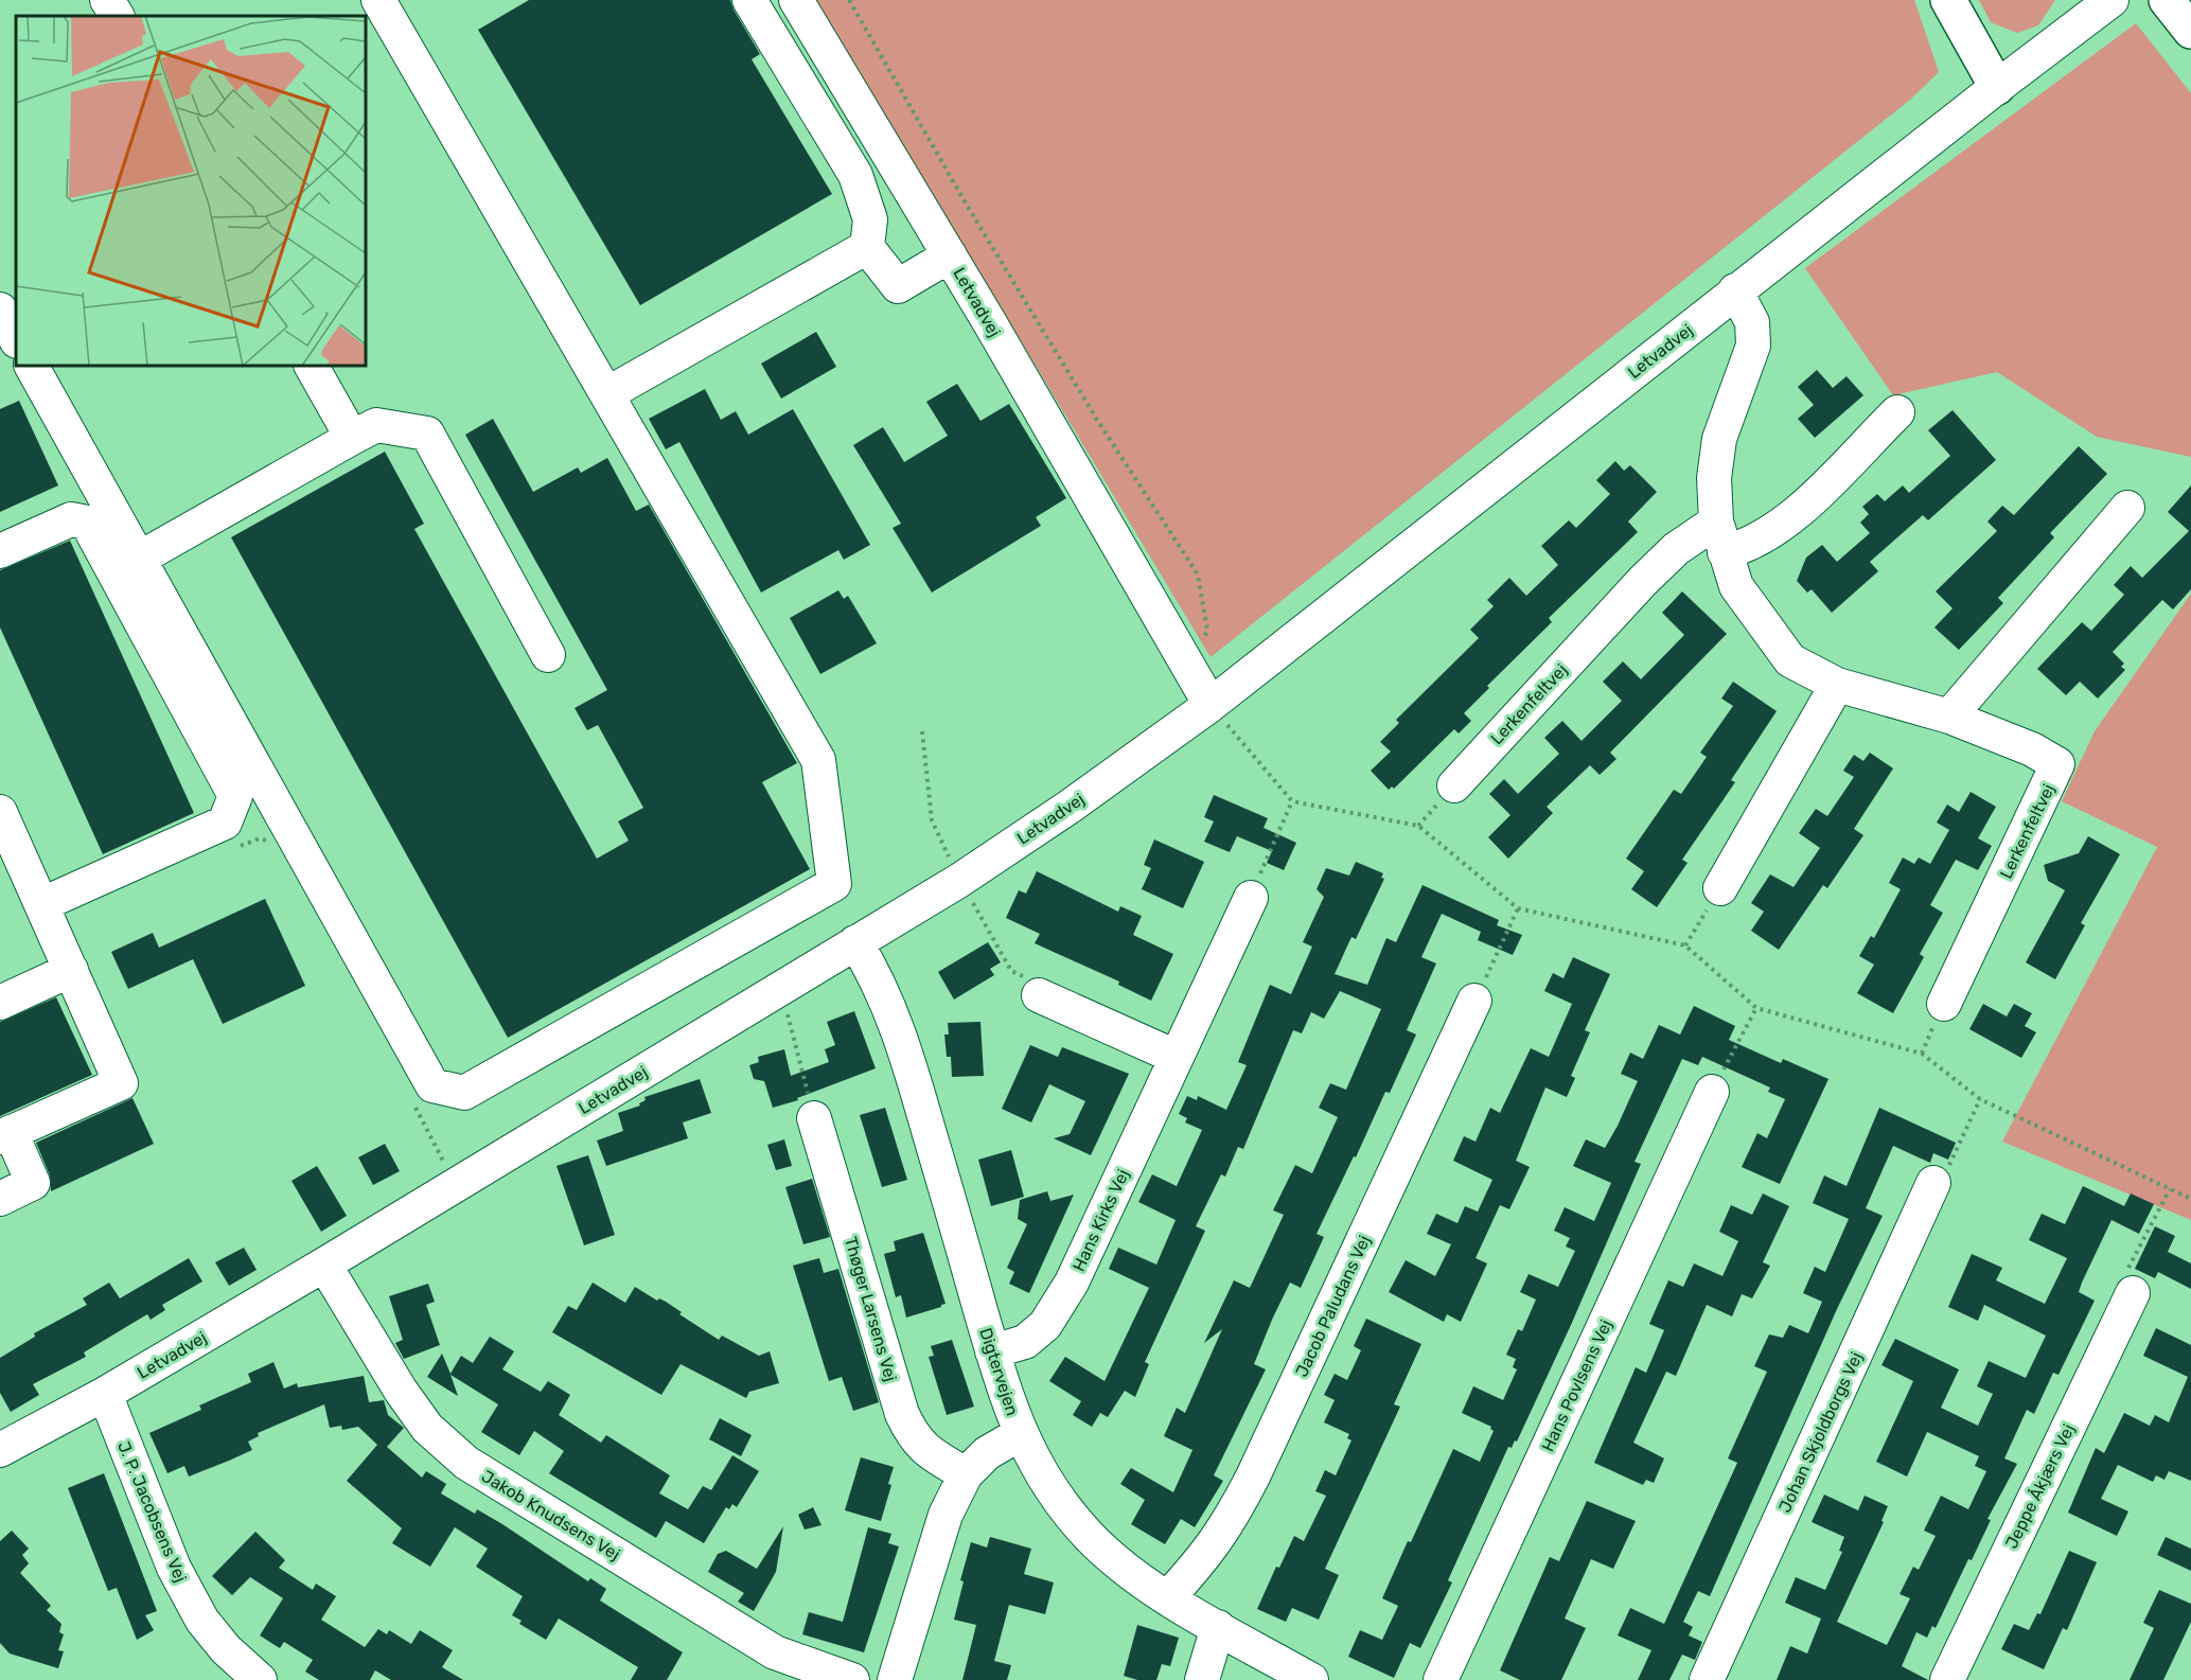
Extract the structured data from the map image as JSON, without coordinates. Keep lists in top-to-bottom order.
{
  "streets": {
    "street": [
      "Letvadvej",
      "Lerkenfeltvej",
      "Hans Kirks Vej",
      "Jacob Paludans Vej",
      "Thøger Larsens Vej",
      "Digtervejen",
      "Hans Povlsens Vej",
      "Johan Skjoldborgs Vej",
      "Jeppe Åkjærs Vej",
      "J. P. Jacobsens Vej",
      "Jakob Knudsens Vej"
    ]
  },
  "crossings": [
    ["Letvadvej", "Lerkenfeltvej"],
    ["Letvadvej", "Digtervejen"],
    ["Letvadvej", "J. P. Jacobsens Vej"],
    ["Letvadvej", "Jakob Knudsens Vej"],
    ["Hans Kirks Vej", "Digtervejen"],
    ["Jacob Paludans Vej", "Digtervejen"]
  ]
}
